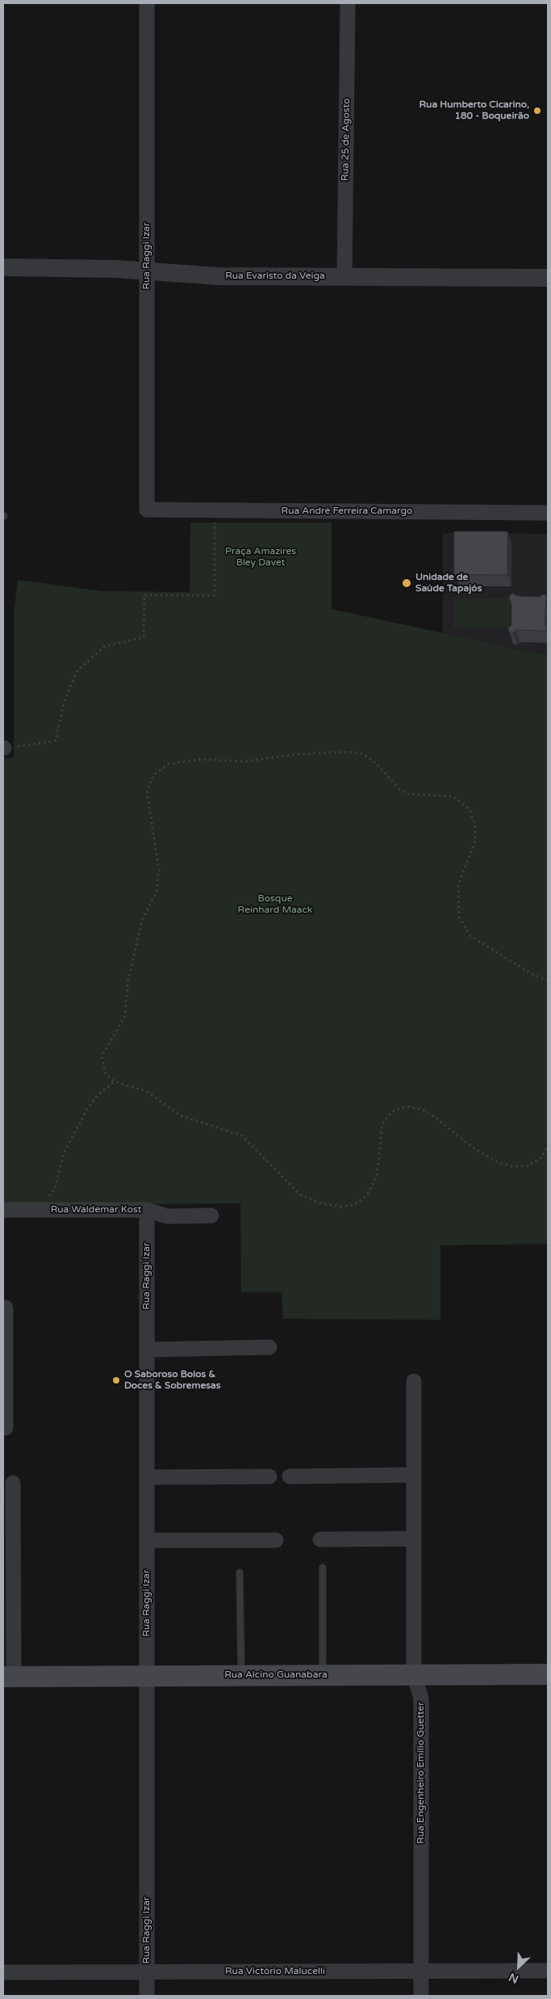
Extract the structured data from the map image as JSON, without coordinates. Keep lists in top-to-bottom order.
{
  "streets": {
    "main road": ["Rua Alcino Guanabara"],
    "street": [
      "Rua 25 de Agosto",
      "Rua Raggi Izar",
      "Rua Evaristo da Veiga",
      "Rua André Ferreira Camargo",
      "Rua Waldemar Kost",
      "Rua Engenheiro Emílio Guetter",
      "Rua Victório Malucelli"
    ]
  },
  "crossings": [
    ["Rua 25 de Agosto", "Rua Evaristo da Veiga"],
    ["Rua Raggi Izar", "Rua Evaristo da Veiga"],
    ["Rua Raggi Izar", "Rua André Ferreira Camargo"],
    ["Rua Raggi Izar", "Rua Waldemar Kost"],
    ["Rua Raggi Izar", "Rua Alcino Guanabara"],
    ["Rua Raggi Izar", "Rua Victório Malucelli"],
    ["Rua Alcino Guanabara", "Rua Engenheiro Emílio Guetter"],
    ["Rua Engenheiro Emílio Guetter", "Rua Victório Malucelli"]
  ],
  "parks": ["Praça Amazires Bley Davet", "Bosque Reinhard Maack"],
  "places": ["Rua Humberto Cicarino, 180 - Boqueirão", "Unidade de Saúde Tapajós", "O Saboroso Bolos & Doces & Sobremesas"],
  "north": "bottom left"
}
